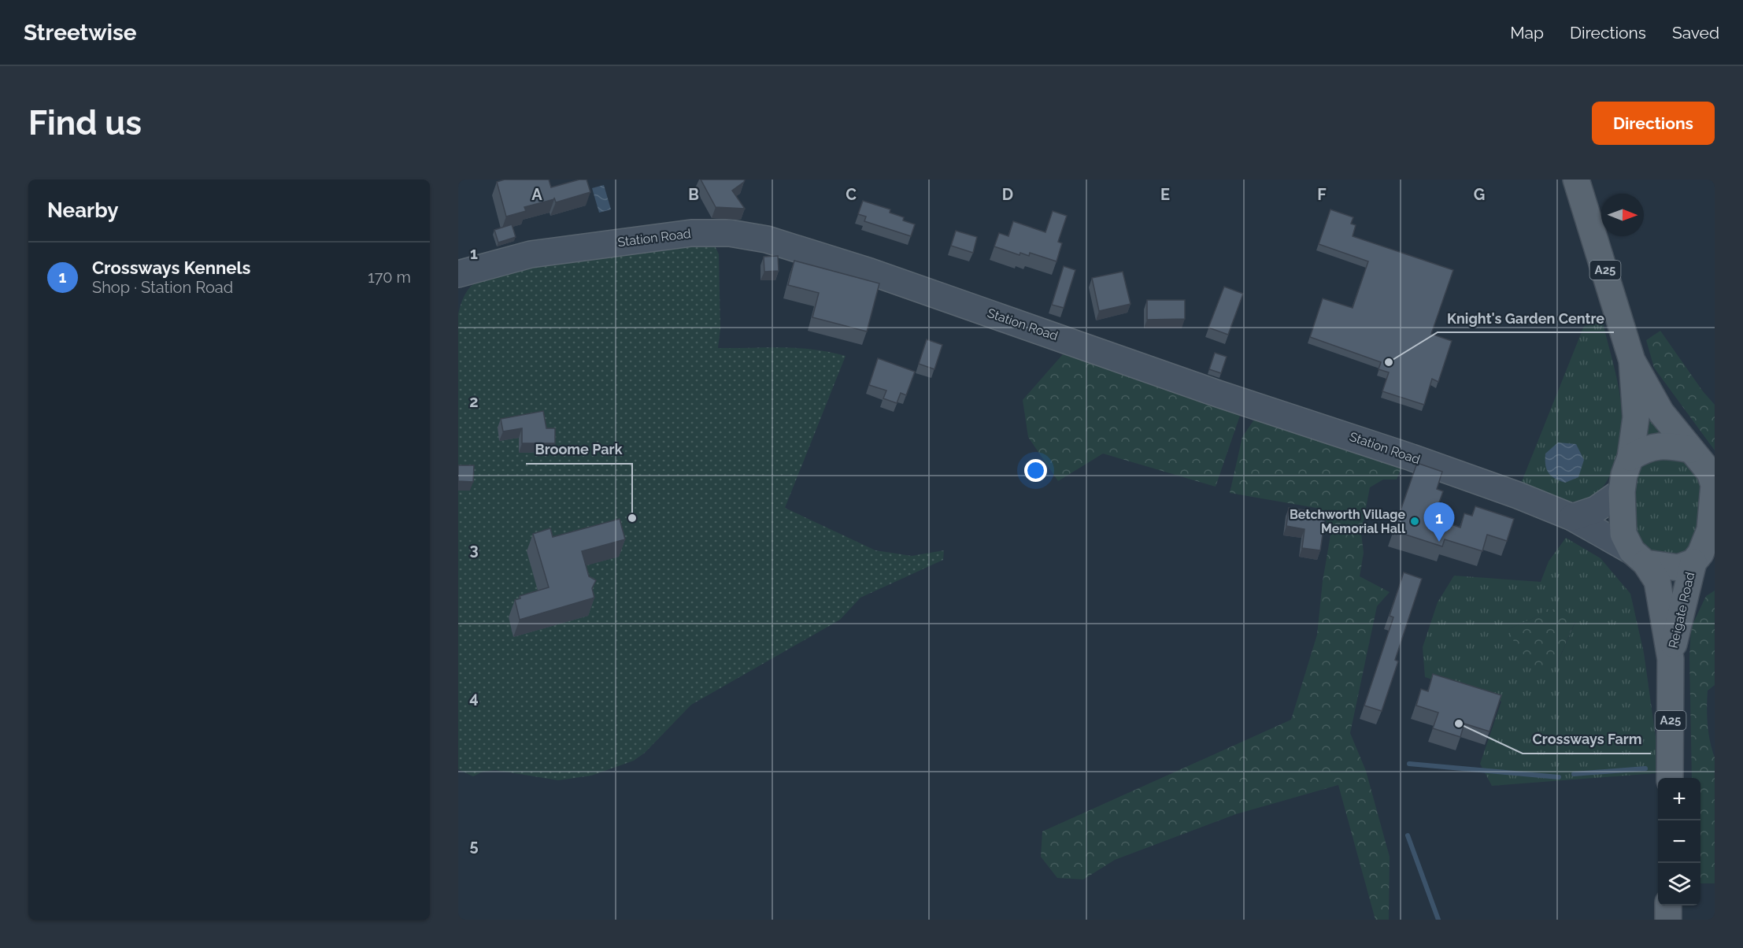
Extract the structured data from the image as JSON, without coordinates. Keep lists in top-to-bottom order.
{
  "streets": {
    "main road": ["A25", "Reigate Road"],
    "street": ["Station Road"]
  },
  "crossings": [
    ["Station Road", "A25"],
    ["Station Road", "Reigate Road"],
    ["A25", "Reigate Road"]
  ],
  "places": [
    "Knight's Garden Centre",
    "Broome Park",
    "Betchworth Village Memorial Hall",
    "Crossways Farm"
  ],
  "north": "right",
  "page": {
    "header": "Streetwise",
    "nav": ["Map", "Directions", "Saved"],
    "buttons": "Directions",
    "title": "Find us",
    "heading": "Nearby",
    "list": [
      {
        "mark": "1",
        "name": "Crossways Kennels",
        "note": "Shop · Station Road",
        "value": "170 m"
      }
    ],
    "pins": "1",
    "map_buttons": ["+", "−"]
  },
  "grid": {
    "columns": [
      "A",
      "B",
      "C",
      "D",
      "E",
      "F",
      "G"
    ],
    "rows": [
      "1",
      "2",
      "3",
      "4",
      "5"
    ]
  }
}
